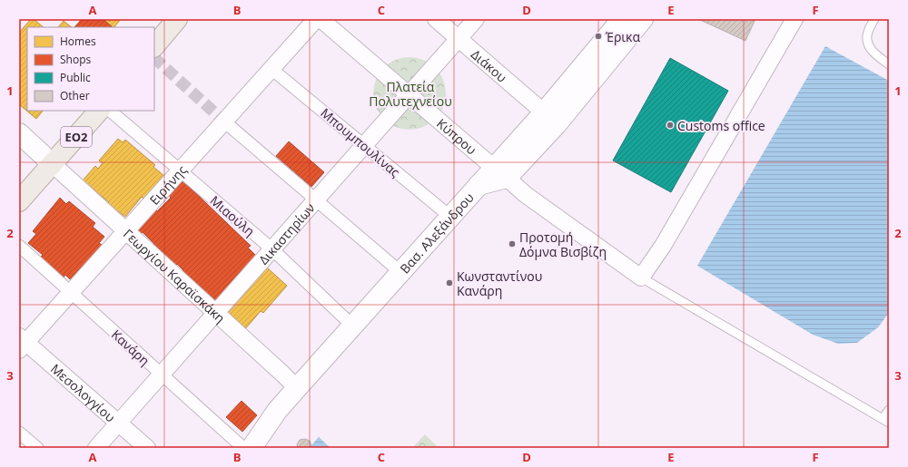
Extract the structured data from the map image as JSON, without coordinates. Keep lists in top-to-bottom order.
{
  "streets": {
    "main road": ["ΕΟ2", "Βασ. Αλεξάνδρου"],
    "street": [
      "Διάκου",
      "Κύπρου",
      "Μπουμπουλίνας",
      "Ειρήνης",
      "Μιαούλη",
      "Δικαστηρίων",
      "Γεωργίου Καραϊσκάκη",
      "Κανάρη",
      "Μεσολογγίου"
    ]
  },
  "crossings": [
    ["Διάκου", "Βασ. Αλεξάνδρου"],
    ["Διάκου", "Δικαστηρίων"],
    ["Κύπρου", "Βασ. Αλεξάνδρου"],
    ["Κύπρου", "Δικαστηρίων"],
    ["ΕΟ2", "Γεωργίου Καραϊσκάκη"],
    ["Μπουμπουλίνας", "Ειρήνης"],
    ["Μπουμπουλίνας", "Βασ. Αλεξάνδρου"],
    ["Μπουμπουλίνας", "Δικαστηρίων"],
    ["Ειρήνης", "Μιαούλη"],
    ["Ειρήνης", "Γεωργίου Καραϊσκάκη"],
    ["Ειρήνης", "Κανάρη"],
    ["Ειρήνης", "Μεσολογγίου"],
    ["Μιαούλη", "Βασ. Αλεξάνδρου"],
    ["Μιαούλη", "Δικαστηρίων"],
    ["Βασ. Αλεξάνδρου", "Γεωργίου Καραϊσκάκη"],
    ["Δικαστηρίων", "Γεωργίου Καραϊσκάκη"],
    ["Δικαστηρίων", "Κανάρη"],
    ["Δικαστηρίων", "Μεσολογγίου"]
  ],
  "parks": ["Πλατεία Πολυτεχνείου"],
  "places": [
    "Έρικα",
    "Customs office",
    "Προτομή Δόμνα Βισβίζη",
    "Κωνσταντίνου Κανάρη"
  ],
  "legend": [
    "Homes",
    "Shops",
    "Public",
    "Other"
  ],
  "grid": {
    "columns": [
      "A",
      "B",
      "C",
      "D",
      "E",
      "F"
    ],
    "rows": ["1", "2", "3"]
  }
}
